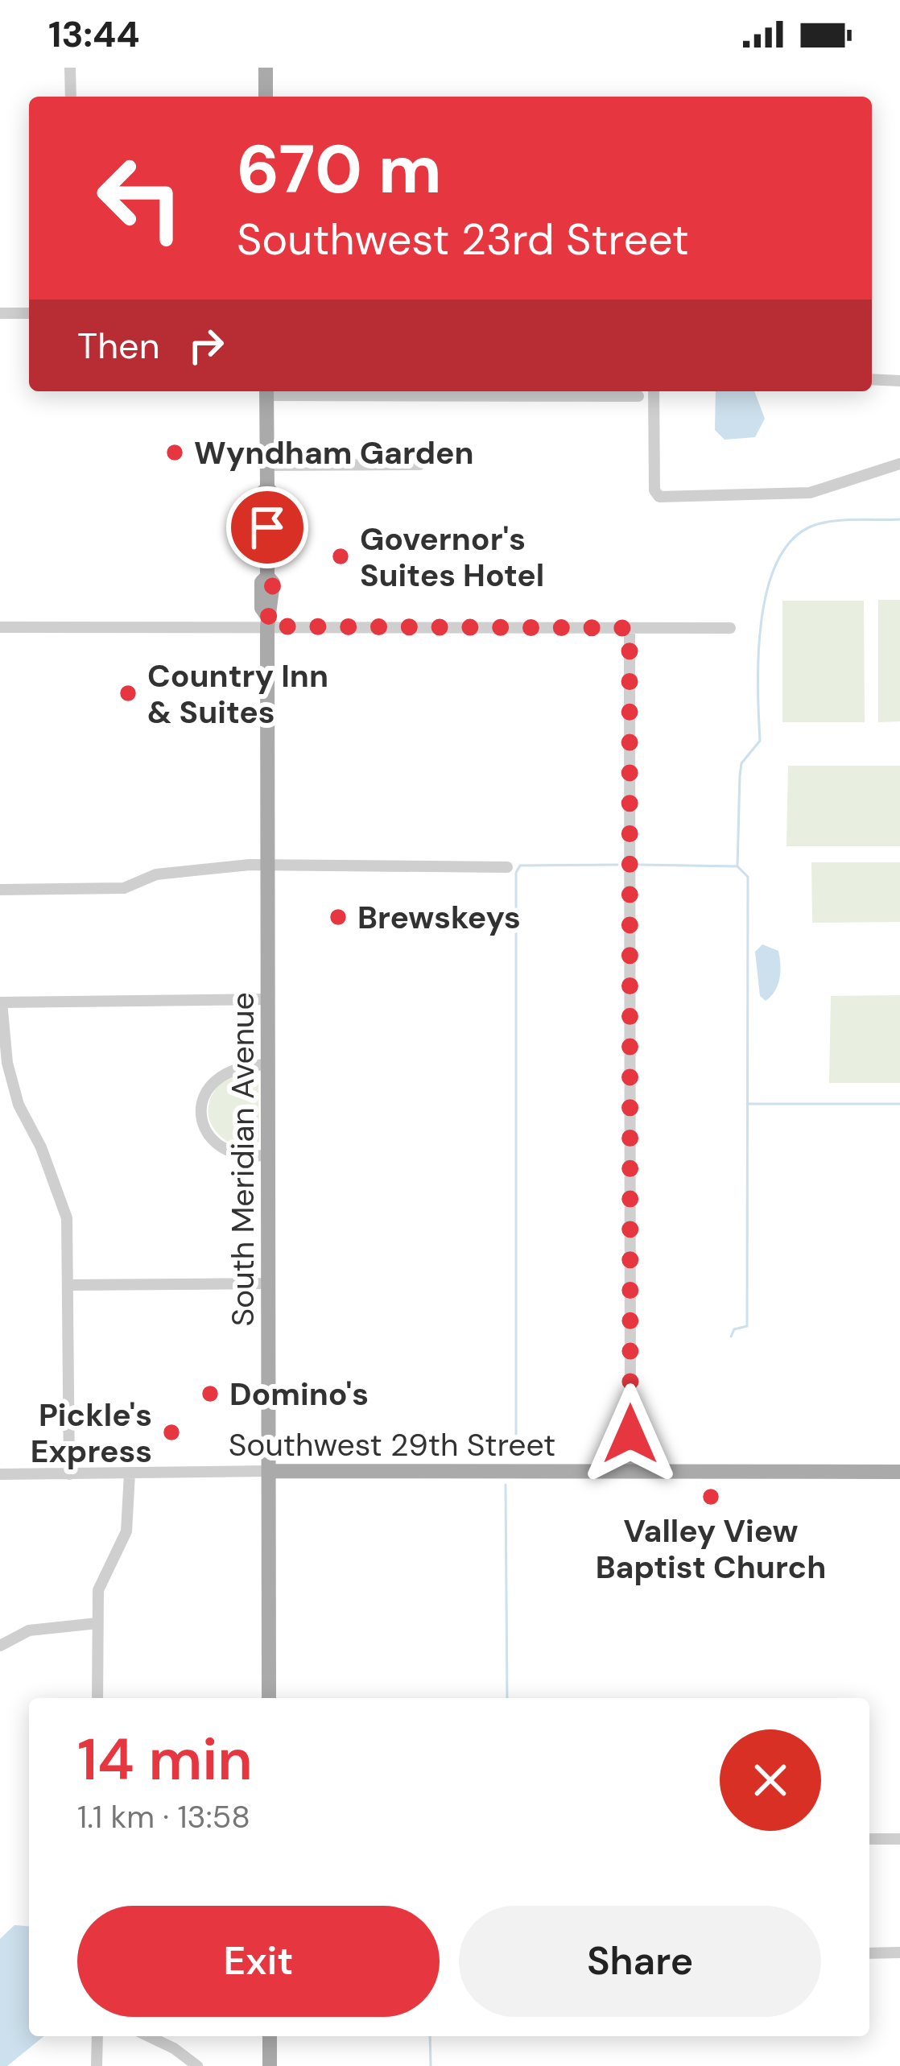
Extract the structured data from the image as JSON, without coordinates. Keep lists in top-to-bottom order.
{
  "streets": {
    "main road": ["South Meridian Avenue", "Southwest 29th Street"]
  },
  "crossings": [
    ["South Meridian Avenue", "Southwest 29th Street"]
  ],
  "places": [
    "Wyndham Garden",
    "Governor's Suites Hotel",
    "Country Inn & Suites",
    "Brewskeys",
    "Domino's",
    "Pickle's Express",
    "Valley View Baptist Church"
  ],
  "page": {
    "status": "13:44",
    "turn": ["670 m", "Southwest 23rd Street"],
    "then": "Then",
    "heading": ["14 min", "1.1 km · 13:58"],
    "buttons": ["Exit", "Share"]
  }
}
